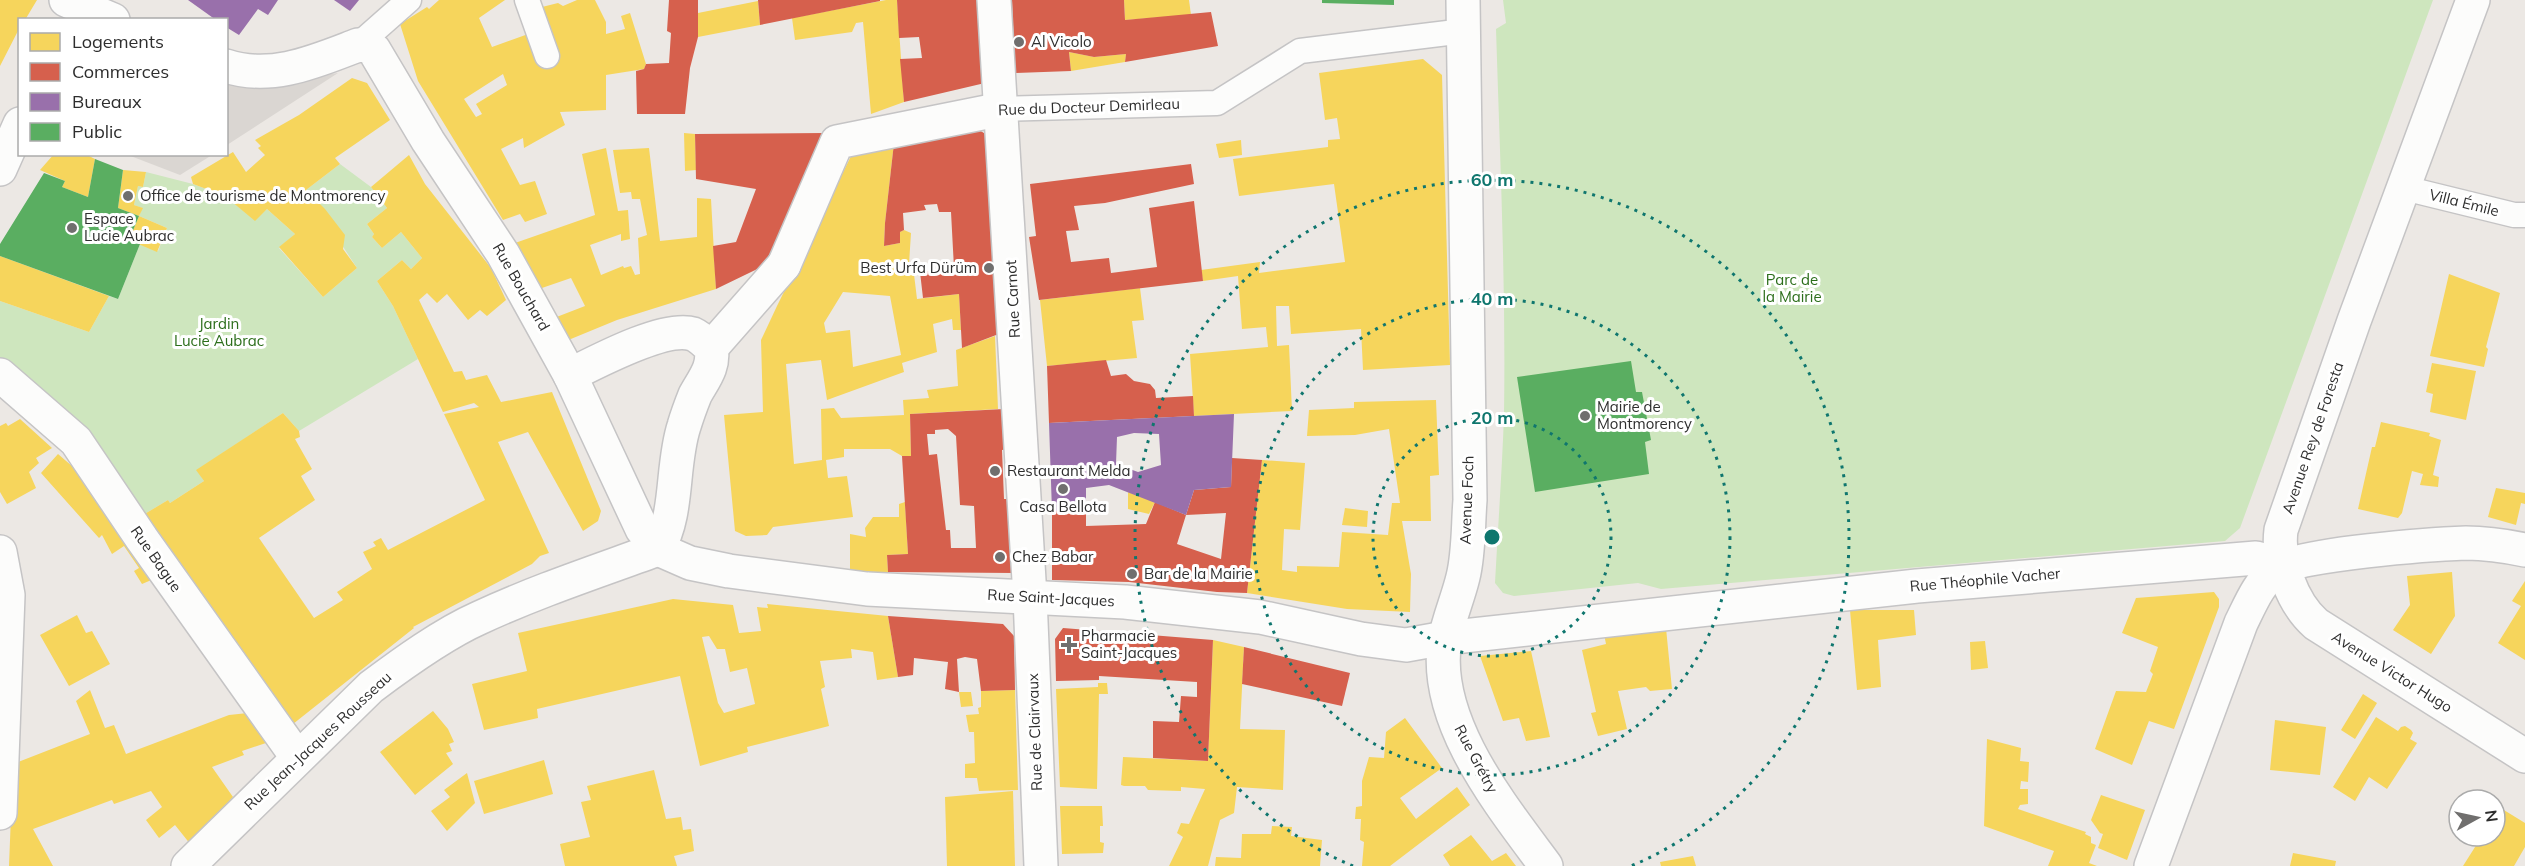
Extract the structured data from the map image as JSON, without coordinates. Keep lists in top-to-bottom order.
{
  "streets": {
    "street": [
      "Rue du Docteur Demirleau",
      "Rue Bouchard",
      "Rue Carnot",
      "Avenue Rey de Foresta",
      "Avenue Foch",
      "Rue Bague",
      "Rue Théophile Vacher",
      "Rue Saint-Jacques",
      "Avenue Victor Hugo",
      "Rue de Clairvaux",
      "Rue Jean-Jacques Rousseau",
      "Rue Grétry"
    ],
    "lane": ["Villa Émile"]
  },
  "crossings": [
    ["Rue du Docteur Demirleau", "Rue Carnot"],
    ["Rue du Docteur Demirleau", "Avenue Foch"],
    ["Villa Émile", "Avenue Rey de Foresta"],
    ["Rue Bouchard", "Rue Saint-Jacques"],
    ["Rue Bouchard", "Rue Jean-Jacques Rousseau"],
    ["Rue Carnot", "Rue Saint-Jacques"],
    ["Rue Carnot", "Rue de Clairvaux"],
    ["Avenue Rey de Foresta", "Rue Théophile Vacher"],
    ["Avenue Rey de Foresta", "Avenue Victor Hugo"],
    ["Avenue Foch", "Rue Théophile Vacher"],
    ["Avenue Foch", "Rue Saint-Jacques"],
    ["Avenue Foch", "Rue Grétry"],
    ["Rue Bague", "Rue Jean-Jacques Rousseau"],
    ["Rue Théophile Vacher", "Rue Saint-Jacques"],
    ["Rue Théophile Vacher", "Avenue Victor Hugo"],
    ["Rue Théophile Vacher", "Rue Grétry"],
    ["Rue Saint-Jacques", "Rue de Clairvaux"],
    ["Rue Saint-Jacques", "Rue Jean-Jacques Rousseau"],
    ["Rue Saint-Jacques", "Rue Grétry"]
  ],
  "parks": ["Parc de la Mairie", "Jardin Lucie Aubrac"],
  "places": {
    "other": [
      "Al Vicolo",
      "Office de tourisme de Montmorency",
      "Espace Lucie Aubrac",
      "Best Urfa Dürüm",
      "Mairie de Montmorency",
      "Restaurant Melda",
      "Casa Bellota",
      "Chez Babar",
      "Bar de la Mairie"
    ],
    "health": ["Pharmacie Saint-Jacques"]
  },
  "legend": [
    "Logements",
    "Commerces",
    "Bureaux",
    "Public"
  ],
  "north": "right",
  "rings": ["60 m", "40 m", "20 m"]
}
